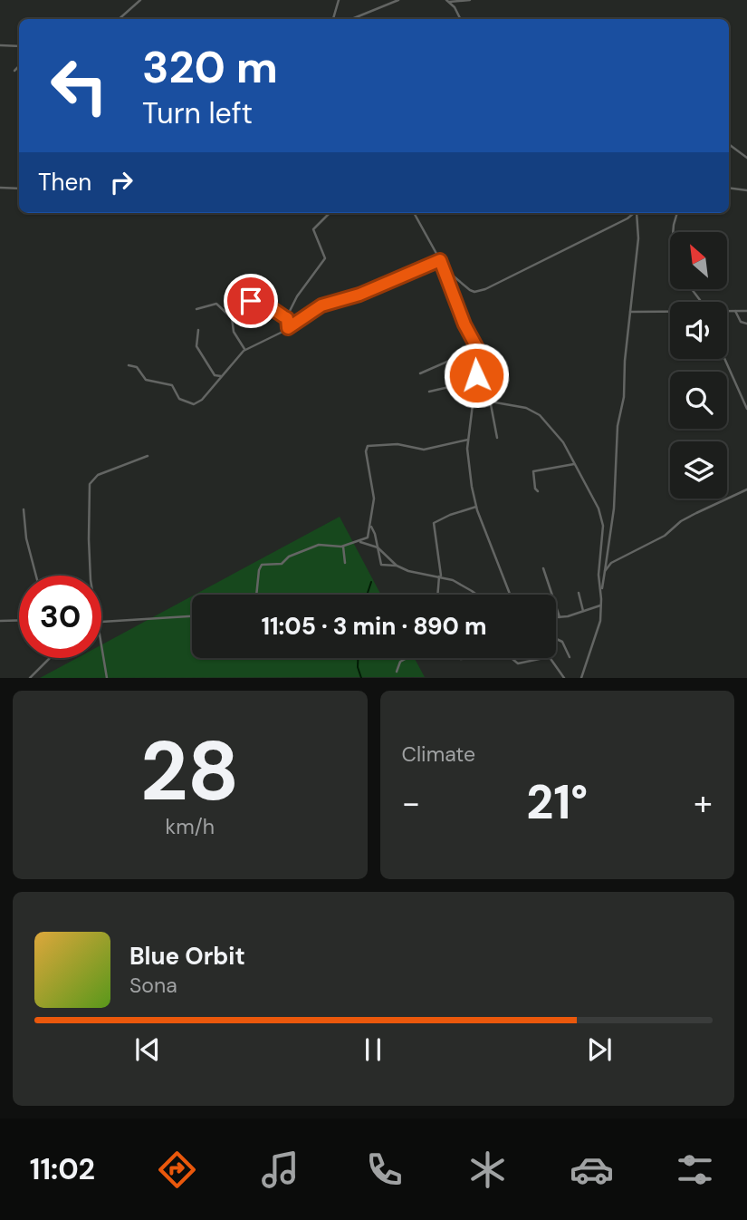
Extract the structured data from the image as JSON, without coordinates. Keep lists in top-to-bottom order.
{
  "north": "top left",
  "page": {
    "turn": ["320 m", "Turn left"],
    "then": "Then",
    "limit": "30",
    "trip": "11:05 · 3 min · 890 m",
    "tile": [
      ["28", "km/h"],
      "Climate"
    ],
    "heat": ["−", "21°", "+"],
    "song": ["Blue Orbit", "Sona"],
    "tabs": "11:02"
  }
}
